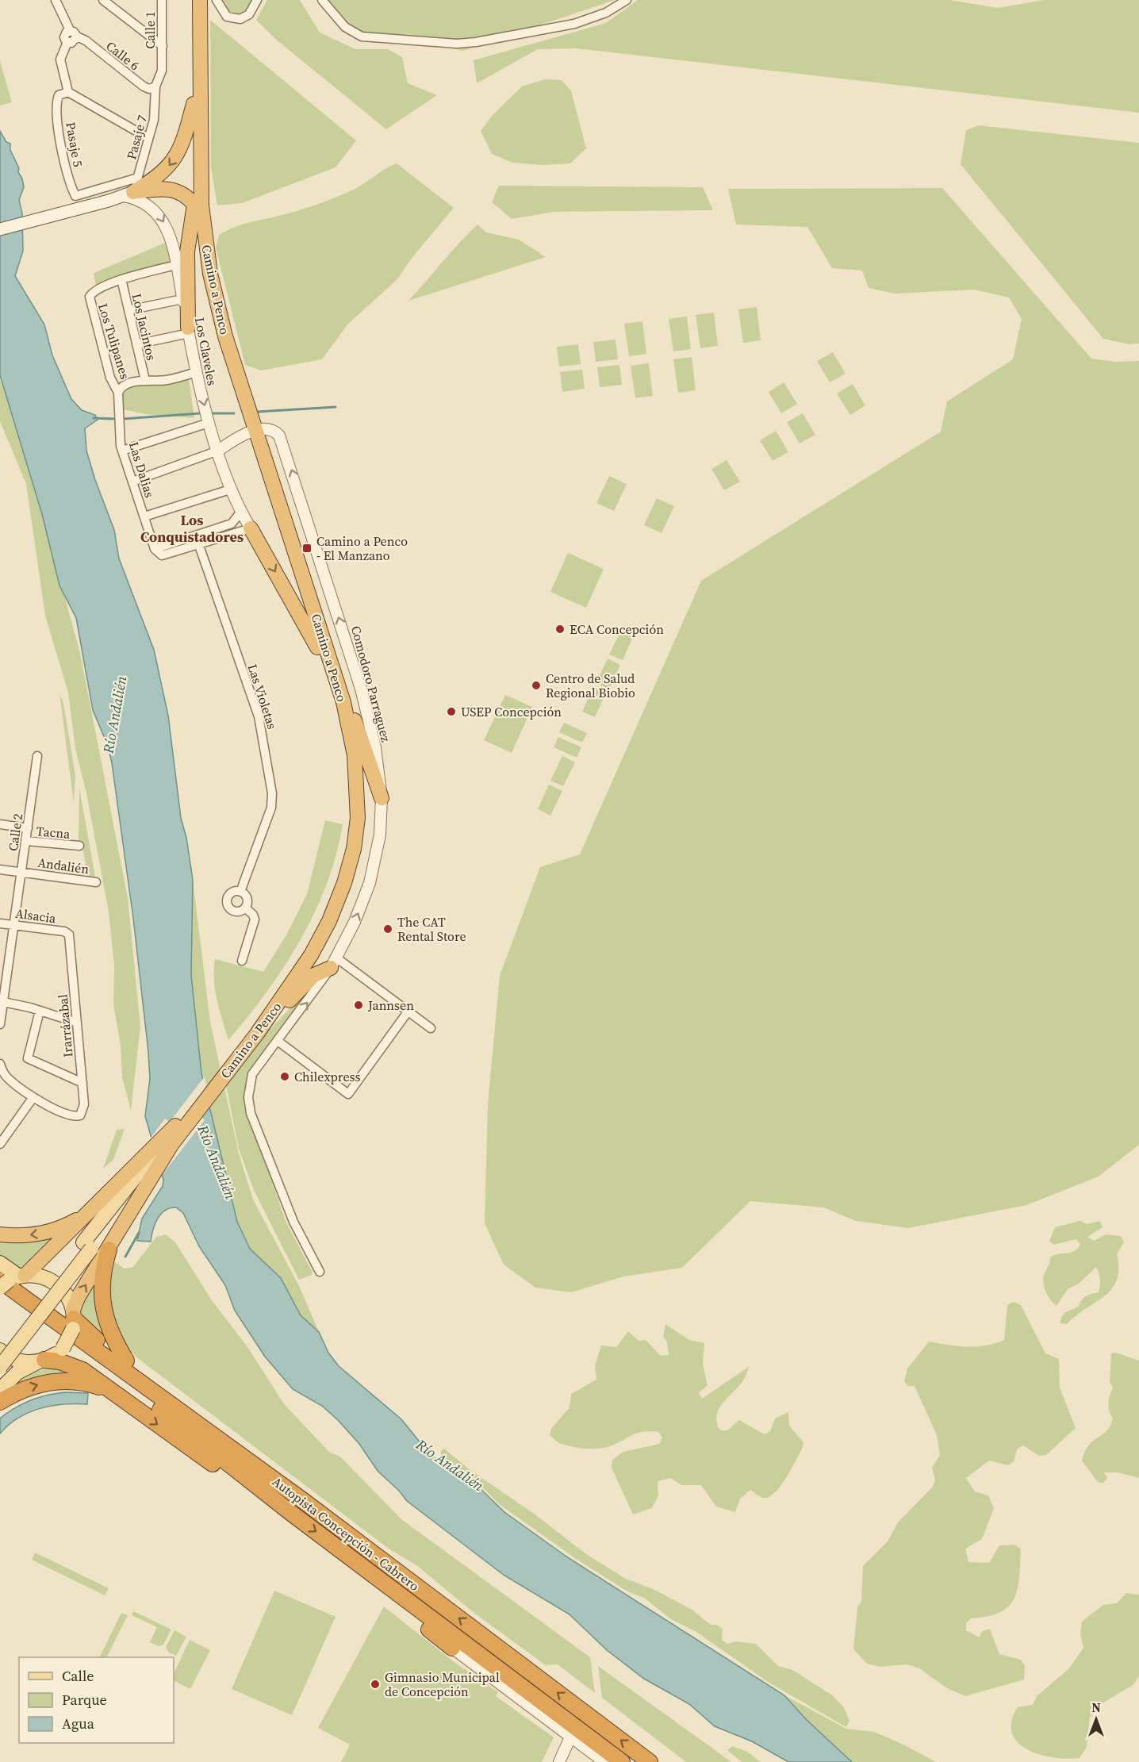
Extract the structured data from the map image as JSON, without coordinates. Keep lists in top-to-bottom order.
{
  "streets": {
    "highway": ["Camino a Penco", "Autopista Concepción - Cabrero"],
    "street": [
      "Calle 1",
      "Calle 6",
      "Pasaje 7",
      "Pasaje 5",
      "Los Jacintos",
      "Los Tulipanes",
      "Los Claveles",
      "Las Dalias",
      "Comodoro Parraguez",
      "Las Violetas",
      "Calle 2",
      "Tacna",
      "Andalién",
      "Alsacia",
      "Irarrázabal"
    ]
  },
  "crossings": [
    ["Calle 1", "Calle 6"],
    ["Calle 1", "Pasaje 7"],
    ["Calle 6", "Pasaje 7"],
    ["Pasaje 7", "Pasaje 5"],
    ["Pasaje 7", "Los Claveles"],
    ["Camino a Penco", "Comodoro Parraguez"],
    ["Los Jacintos", "Los Tulipanes"],
    ["Los Tulipanes", "Las Dalias"],
    ["Las Dalias", "Las Violetas"],
    ["Calle 2", "Tacna"],
    ["Calle 2", "Andalién"],
    ["Calle 2", "Alsacia"],
    ["Alsacia", "Irarrázabal"]
  ],
  "one_way": ["Los Claveles", "Comodoro Parraguez"],
  "districts": ["Los Conquistadores"],
  "water": ["Río Andalién"],
  "places": {
    "transit": ["Camino a Penco - El Manzano"],
    "other": [
      "ECA Concepción",
      "Centro de Salud Regional Biobio",
      "USEP Concepción",
      "The CAT Rental Store",
      "Jannsen",
      "Chilexpress",
      "Gimnasio Municipal de Concepción"
    ]
  },
  "legend": ["Calle", "Parque", "Agua"],
  "north": "top"
}
